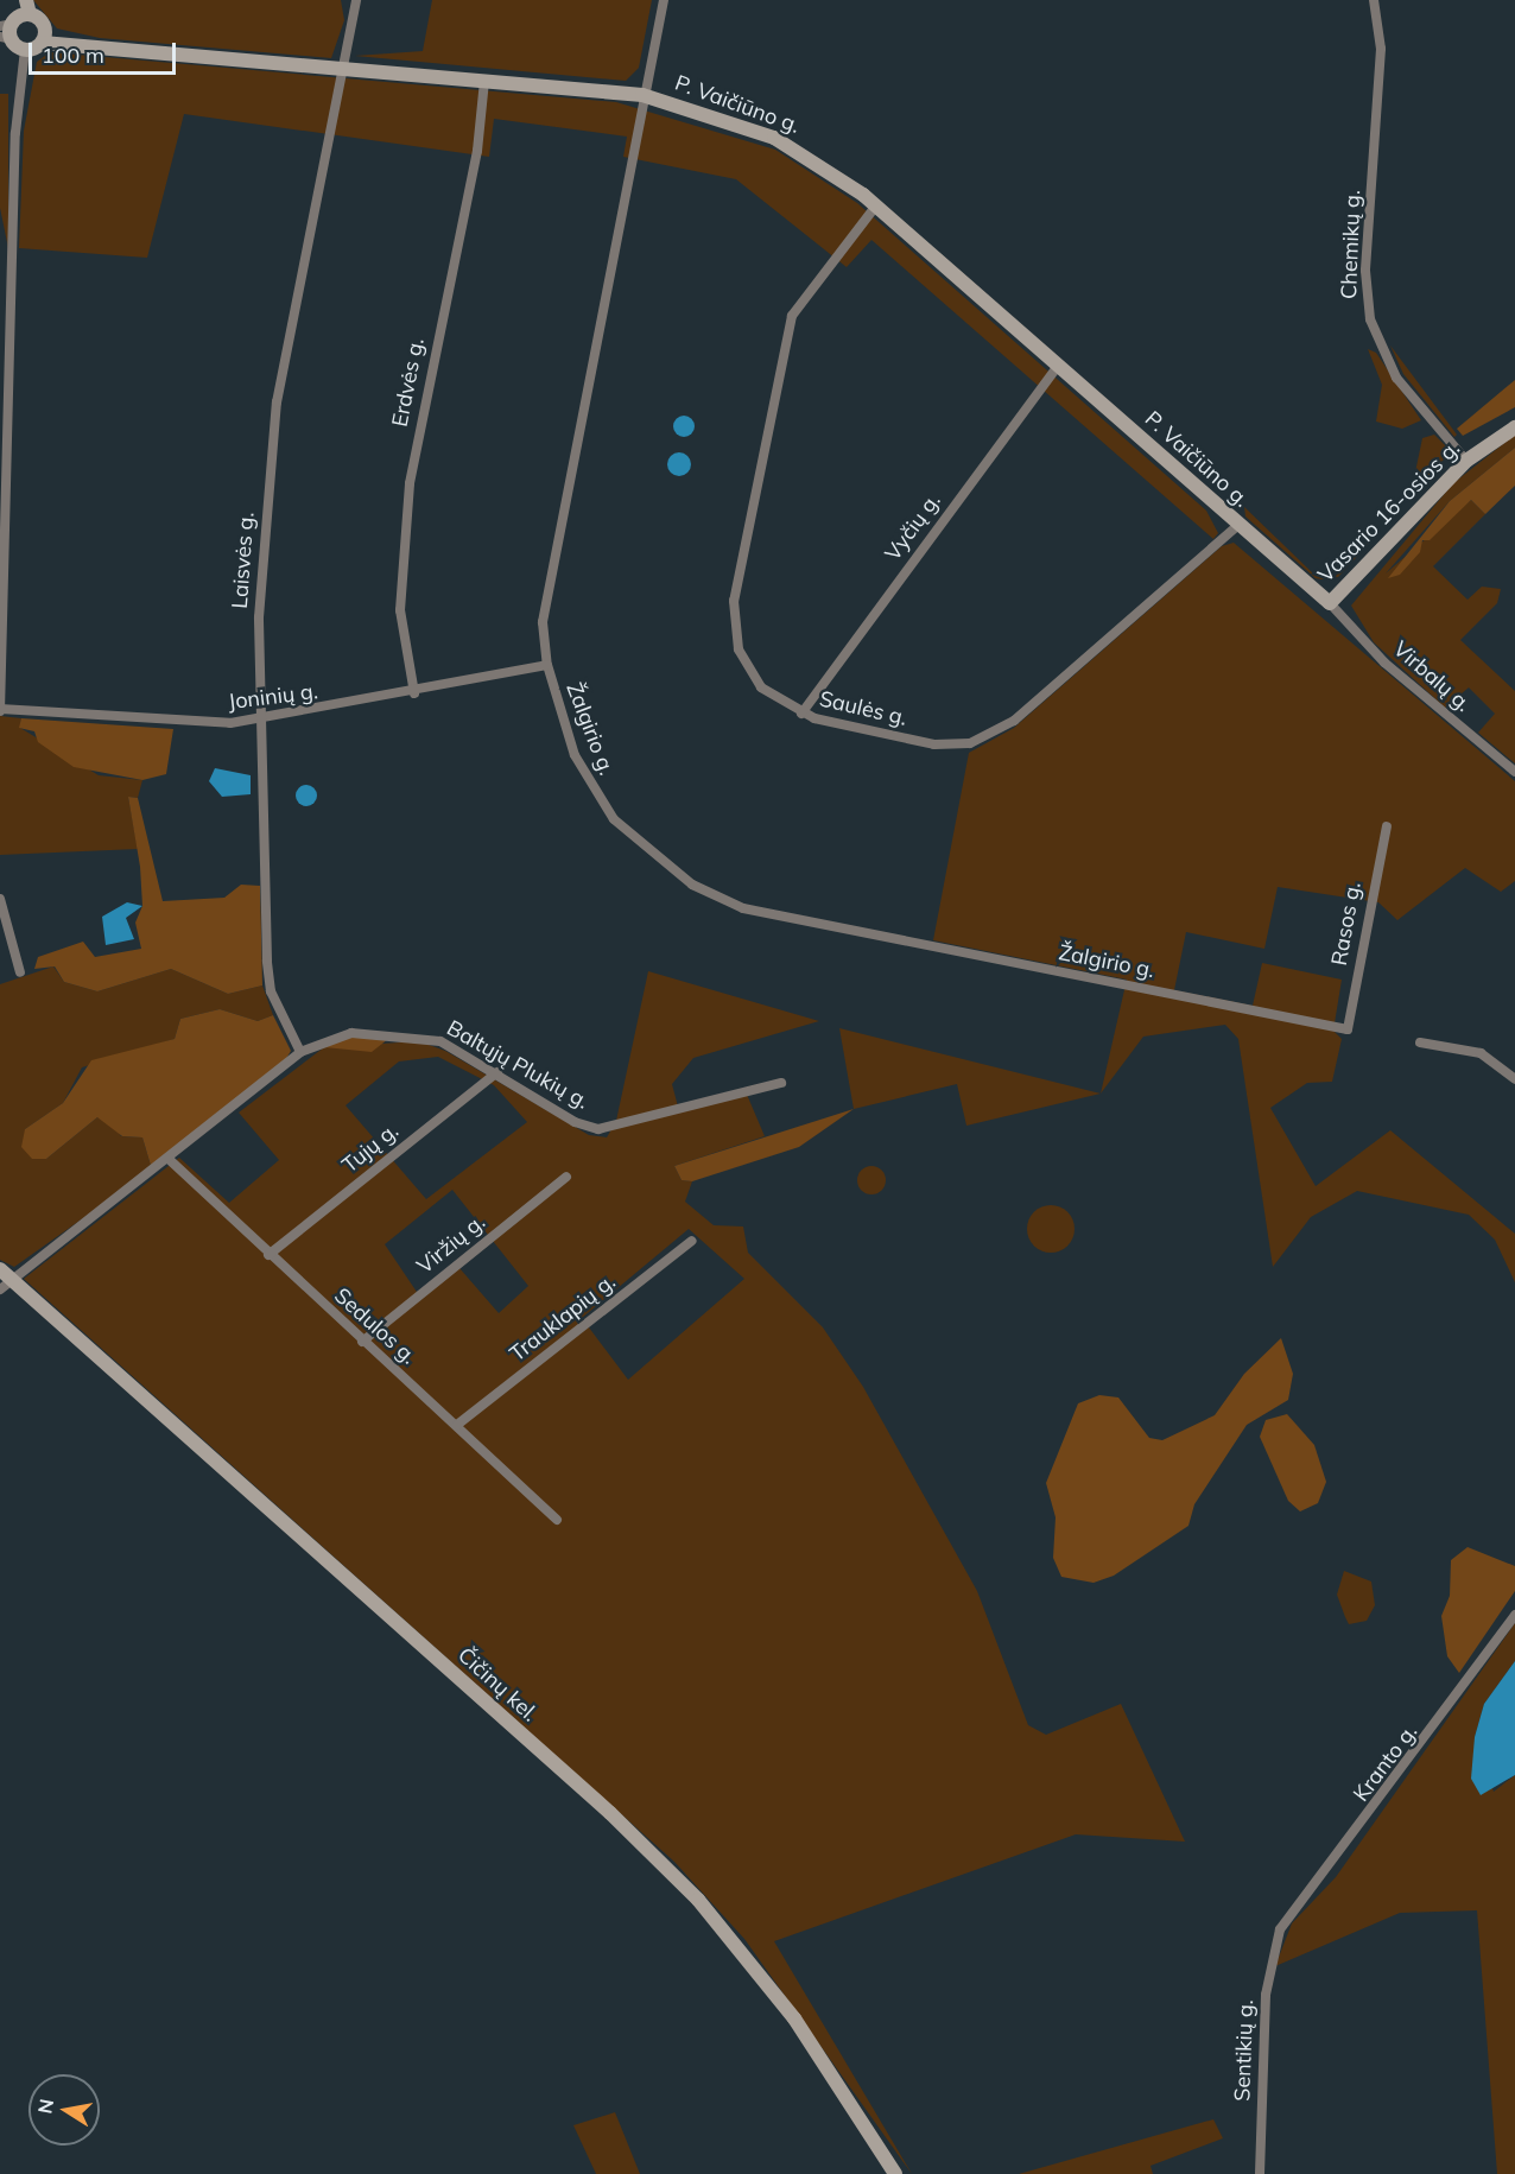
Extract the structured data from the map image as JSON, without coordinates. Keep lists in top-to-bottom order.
{
  "streets": {
    "main road": ["P. Vaičiūno g.", "Vasario 16-osios g.", "Čičinų kel."],
    "street": [
      "Chemikų g.",
      "Erdvės g.",
      "Vyčių g.",
      "Laisvės g.",
      "Virbalų g.",
      "Joninių g.",
      "Saulės g.",
      "Žalgirio g.",
      "Rasos g.",
      "Baltųjų Plukių g.",
      "Tujų g.",
      "Viržių g.",
      "Trauklapių g.",
      "Sedulos g.",
      "Kranto g.",
      "Sentikių g."
    ]
  },
  "crossings": [
    ["P. Vaičiūno g.", "Erdvės g."],
    ["P. Vaičiūno g.", "Vasario 16-osios g."],
    ["P. Vaičiūno g.", "Vyčių g."],
    ["P. Vaičiūno g.", "Laisvės g."],
    ["P. Vaičiūno g.", "Virbalų g."],
    ["P. Vaičiūno g.", "Saulės g."],
    ["P. Vaičiūno g.", "Žalgirio g."],
    ["Chemikų g.", "Vasario 16-osios g."],
    ["Erdvės g.", "Joninių g."],
    ["Vasario 16-osios g.", "Virbalų g."],
    ["Vyčių g.", "Saulės g."],
    ["Laisvės g.", "Joninių g."],
    ["Laisvės g.", "Baltųjų Plukių g."],
    ["Joninių g.", "Žalgirio g."],
    ["Žalgirio g.", "Rasos g."],
    ["Baltųjų Plukių g.", "Tujų g."],
    ["Baltųjų Plukių g.", "Sedulos g."],
    ["Baltųjų Plukių g.", "Čičinų kel."],
    ["Tujų g.", "Sedulos g."],
    ["Viržių g.", "Sedulos g."],
    ["Trauklapių g.", "Sedulos g."],
    ["Kranto g.", "Sentikių g."]
  ],
  "scale_bar": "100 m",
  "north": "left"
}
